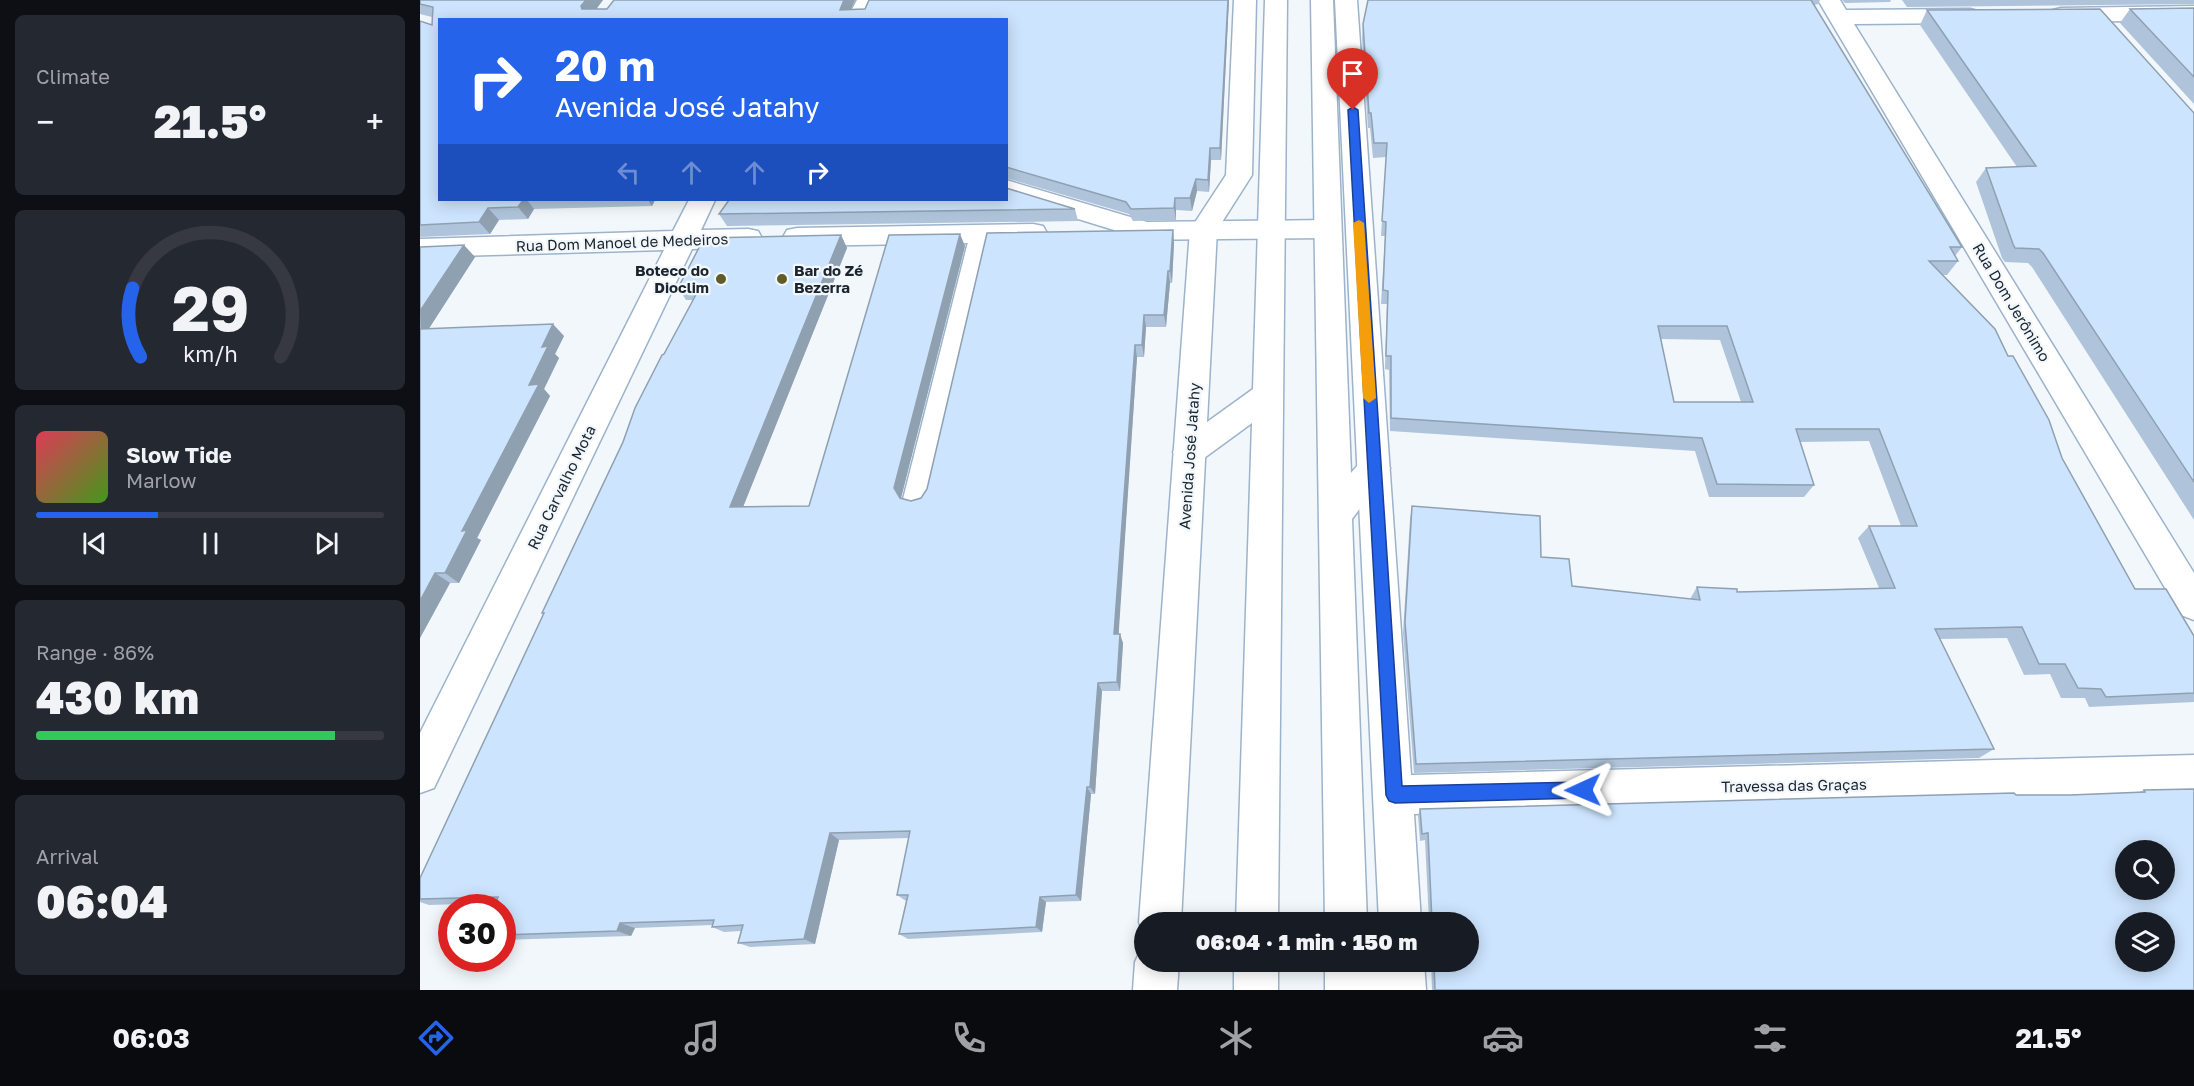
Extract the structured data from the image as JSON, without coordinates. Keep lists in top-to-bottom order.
{
  "streets": {
    "street": [
      "Rua Dom Manoel de Medeiros",
      "Rua Dom Jerônimo",
      "Avenida José Jatahy",
      "Rua Carvalho Mota",
      "Travessa das Graças"
    ]
  },
  "crossings": [
    ["Rua Dom Manoel de Medeiros", "Avenida José Jatahy"],
    ["Rua Dom Manoel de Medeiros", "Rua Carvalho Mota"]
  ],
  "places": ["Boteco do Dioclim", "Bar do Zé Bezerra"],
  "page": {
    "tile": [
      "Climate",
      ["Range · 86%", "430 km"],
      ["Arrival", "06:04"]
    ],
    "turn": ["20 m", "Avenida José Jatahy"],
    "heat": ["−", "21.5°", "+"],
    "song": ["Slow Tide", "Marlow"],
    "limit": "30",
    "trip": "06:04 · 1 min · 150 m",
    "tabs": ["06:03", "21.5°"],
    "gauge": ["29", "km/h"]
  }
}
